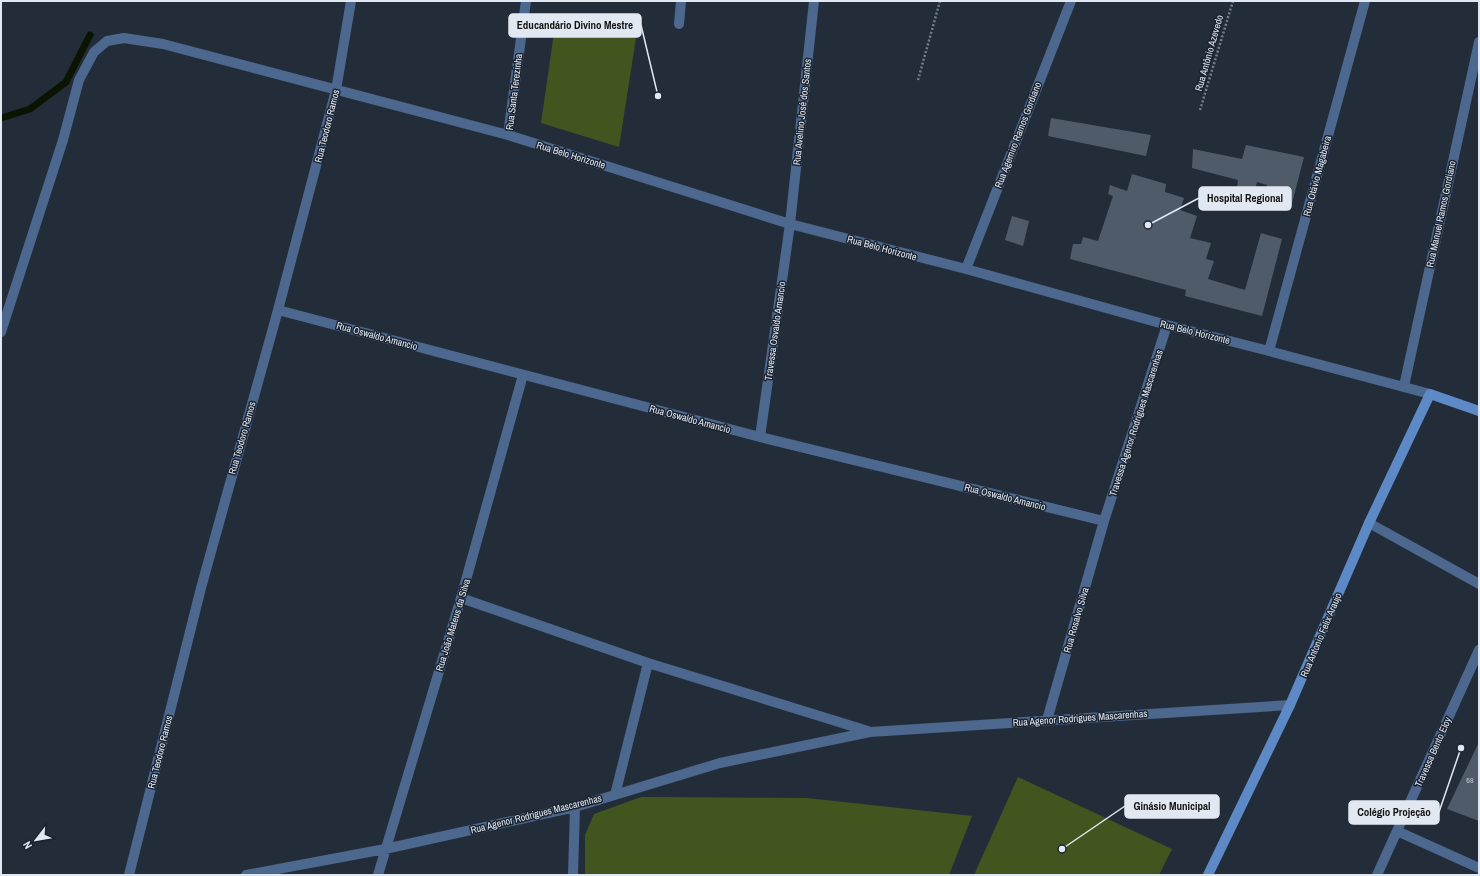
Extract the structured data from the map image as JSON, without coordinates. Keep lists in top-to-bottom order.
{
  "streets": {
    "main road": ["Rua Antonio Felix Araujo"],
    "street": [
      "Rua Santa Terezinha",
      "Rua Avelino José dos Santos",
      "Rua Teodoro Ramos",
      "Rua Agemiro Ramos Gordiano",
      "Rua Belo Horizonte",
      "Rua Otávio Magabeira",
      "Rua Manuel Ramos Gordiano",
      "Travessa Osvaldo Amancio",
      "Rua Oswaldo Amancio",
      "Travessa Agenor Rodrigues Mascarenhas",
      "Rua Rosalvo Silva",
      "Rua João Mateus da Silva",
      "Rua Agenor Rodrigues Mascarenhas",
      "Travessa Bento Eloy"
    ],
    "path": ["Rua Antônio Azevedo"]
  },
  "crossings": [
    ["Rua Santa Terezinha", "Rua Belo Horizonte"],
    ["Rua Avelino José dos Santos", "Rua Belo Horizonte"],
    ["Rua Avelino José dos Santos", "Travessa Osvaldo Amancio"],
    ["Rua Teodoro Ramos", "Rua Belo Horizonte"],
    ["Rua Teodoro Ramos", "Rua Oswaldo Amancio"],
    ["Rua Agemiro Ramos Gordiano", "Rua Belo Horizonte"],
    ["Rua Belo Horizonte", "Rua Otávio Magabeira"],
    ["Rua Belo Horizonte", "Rua Manuel Ramos Gordiano"],
    ["Rua Belo Horizonte", "Travessa Osvaldo Amancio"],
    ["Rua Belo Horizonte", "Travessa Agenor Rodrigues Mascarenhas"],
    ["Rua Belo Horizonte", "Rua Antonio Felix Araujo"],
    ["Travessa Osvaldo Amancio", "Rua Oswaldo Amancio"],
    ["Rua Oswaldo Amancio", "Travessa Agenor Rodrigues Mascarenhas"],
    ["Rua Oswaldo Amancio", "Rua Rosalvo Silva"],
    ["Rua Oswaldo Amancio", "Rua João Mateus da Silva"],
    ["Travessa Agenor Rodrigues Mascarenhas", "Rua Rosalvo Silva"],
    ["Rua Rosalvo Silva", "Rua Agenor Rodrigues Mascarenhas"],
    ["Rua João Mateus da Silva", "Rua Agenor Rodrigues Mascarenhas"],
    ["Rua Antonio Felix Araujo", "Rua Agenor Rodrigues Mascarenhas"]
  ],
  "places": [
    "Educandário Divino Mestre",
    "Hospital Regional",
    "Colégio Projeção",
    "Ginásio Municipal"
  ],
  "house_numbers": ["68"],
  "north": "bottom left"
}
